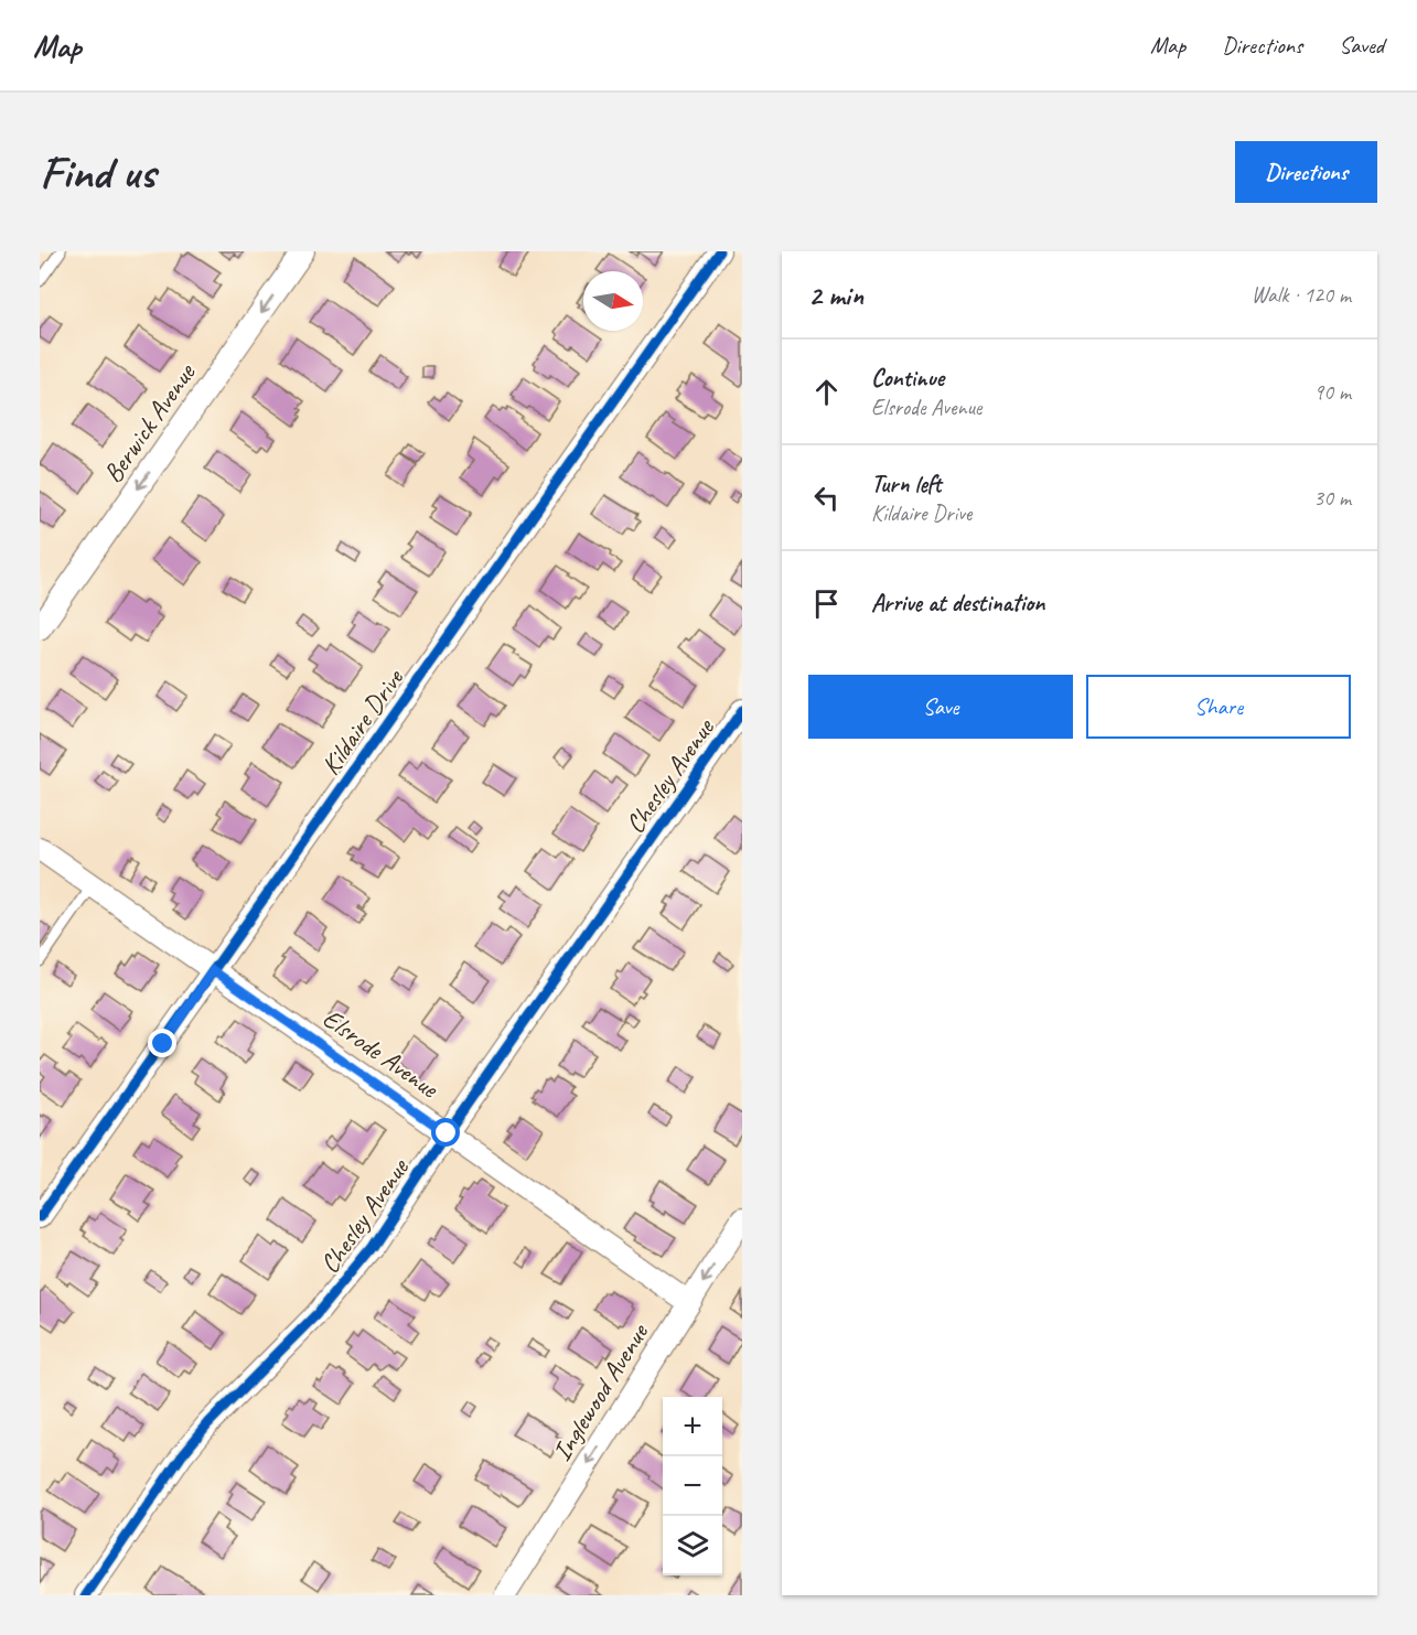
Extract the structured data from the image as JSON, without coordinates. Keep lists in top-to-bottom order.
{
  "streets": {
    "street": [
      "Berwick Avenue",
      "Kildaire Drive",
      "Chesley Avenue",
      "Elsrode Avenue",
      "Inglewood Avenue"
    ]
  },
  "crossings": [
    ["Kildaire Drive", "Elsrode Avenue"],
    ["Chesley Avenue", "Elsrode Avenue"],
    ["Elsrode Avenue", "Inglewood Avenue"]
  ],
  "one_way": ["Berwick Avenue", "Inglewood Avenue"],
  "north": "right",
  "page": {
    "header": "Map",
    "nav": ["Map", "Directions", "Saved"],
    "buttons": [
      "Directions",
      ["Save", "Share"]
    ],
    "title": "Find us",
    "heading": ["2 min", "Walk · 120 m"],
    "list": [
      ["Continue", "Elsrode Avenue", "90 m"],
      ["Turn left", "Kildaire Drive", "30 m"],
      "Arrive at destination"
    ],
    "map_buttons": ["+", "−"]
  }
}
